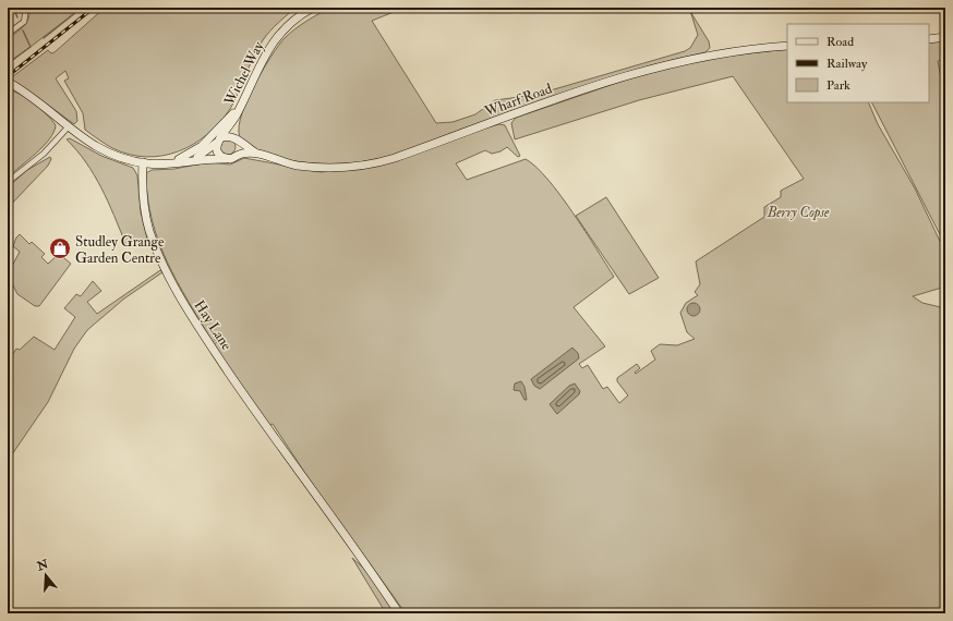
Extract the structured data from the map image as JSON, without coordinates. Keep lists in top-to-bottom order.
{
  "streets": {
    "main road": ["Wichel Way", "Wharf Road", "Hay Lane"]
  },
  "crossings": [
    ["Wichel Way", "Wharf Road"],
    ["Wharf Road", "Hay Lane"]
  ],
  "parks": ["Berry Copse"],
  "places": {
    "shop": ["Studley Grange Garden Centre"]
  },
  "legend": ["Road", "Railway", "Park"],
  "north": "top"
}
